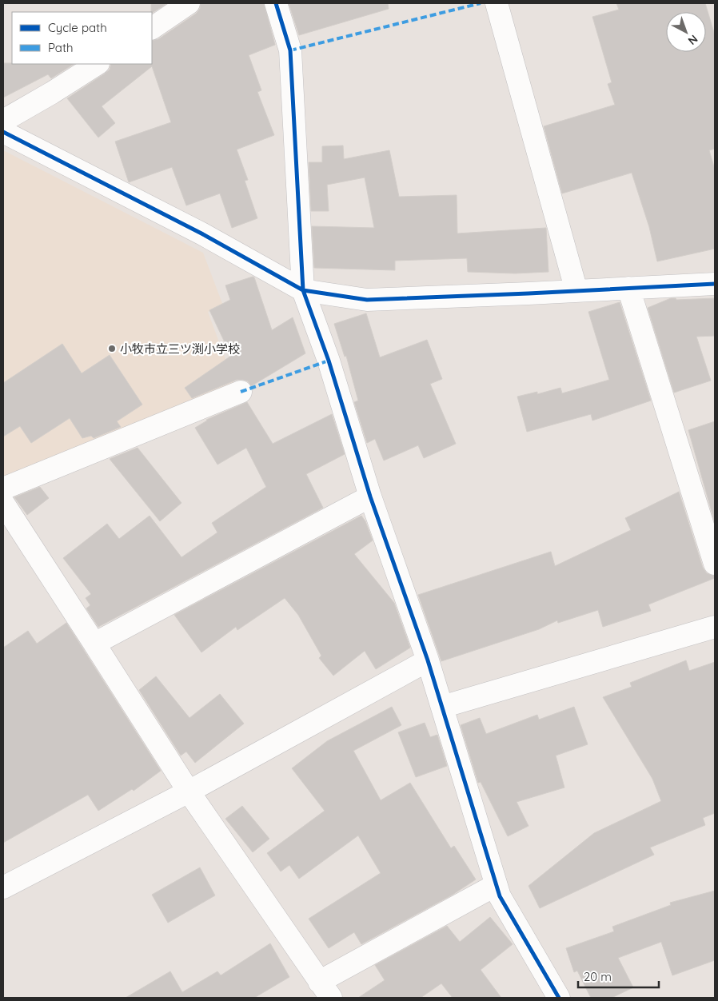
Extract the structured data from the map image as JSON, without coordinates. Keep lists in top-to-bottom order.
{
  "places": ["小牧市立三ツ渕小学校"],
  "legend": ["Cycle path", "Path"],
  "scale_bar": "20 m",
  "north": "bottom right"
}
